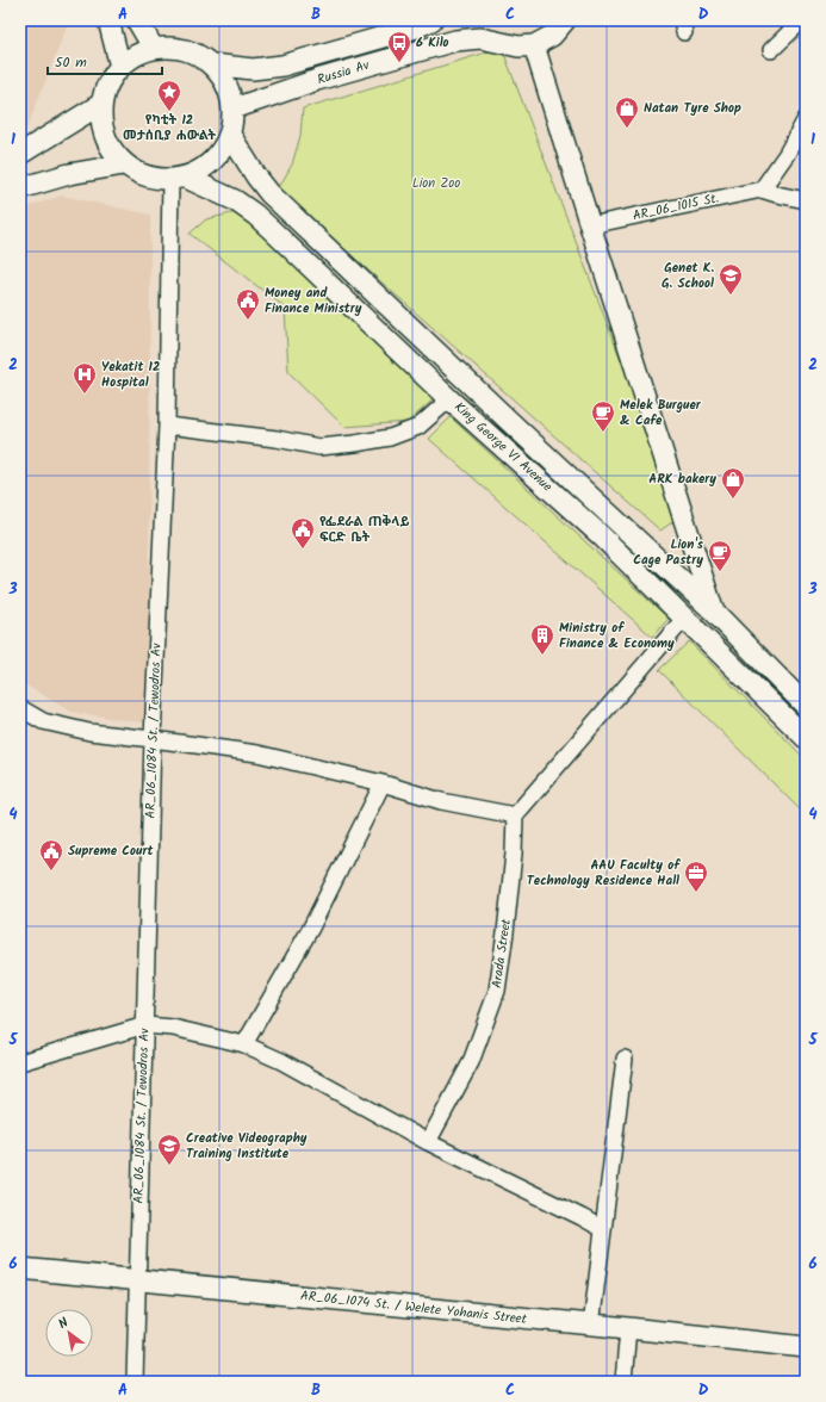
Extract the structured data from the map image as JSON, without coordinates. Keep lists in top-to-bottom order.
{
  "streets": {
    "main road": ["Russia Av", "King George VI Avenue", "AR_06_1074 St. / Welete Yohanis Street"],
    "street": ["AR_06_1015 St.", "AR_06_1084 St. / Tewodros Av", "Arada Street"]
  },
  "crossings": [
    ["Russia Av", "King George VI Avenue"],
    ["Russia Av", "AR_06_1084 St. / Tewodros Av"],
    ["King George VI Avenue", "AR_06_1084 St. / Tewodros Av"],
    ["AR_06_1084 St. / Tewodros Av", "AR_06_1074 St. / Welete Yohanis Street"]
  ],
  "parks": ["Lion Zoo"],
  "places": {
    "bus stop": ["6 Kilo"],
    "place": ["የካቲት 12 መታሰቢያ ሐውልት"],
    "shop": ["Natan Tyre Shop", "ARK bakery"],
    "school or university": ["Genet K. G. School", "Creative Videography Training Institute"],
    "public building": ["Money and Finance Ministry", "የፌደራል ጠቅላይ ፍርድ ቤት", "Supreme Court"],
    "hospital": ["Yekatit 12 Hospital"],
    "cafe": ["Melek Burguer & Cafe", "Lion's Cage Pastry"],
    "building": ["Ministry of Finance & Economy"],
    "office": ["AAU Faculty of Technology Residence Hall"]
  },
  "scale_bar": "50 m",
  "north": "top left",
  "grid": {
    "columns": [
      "A",
      "B",
      "C",
      "D"
    ],
    "rows": [
      "1",
      "2",
      "3",
      "4",
      "5",
      "6"
    ]
  }
}
